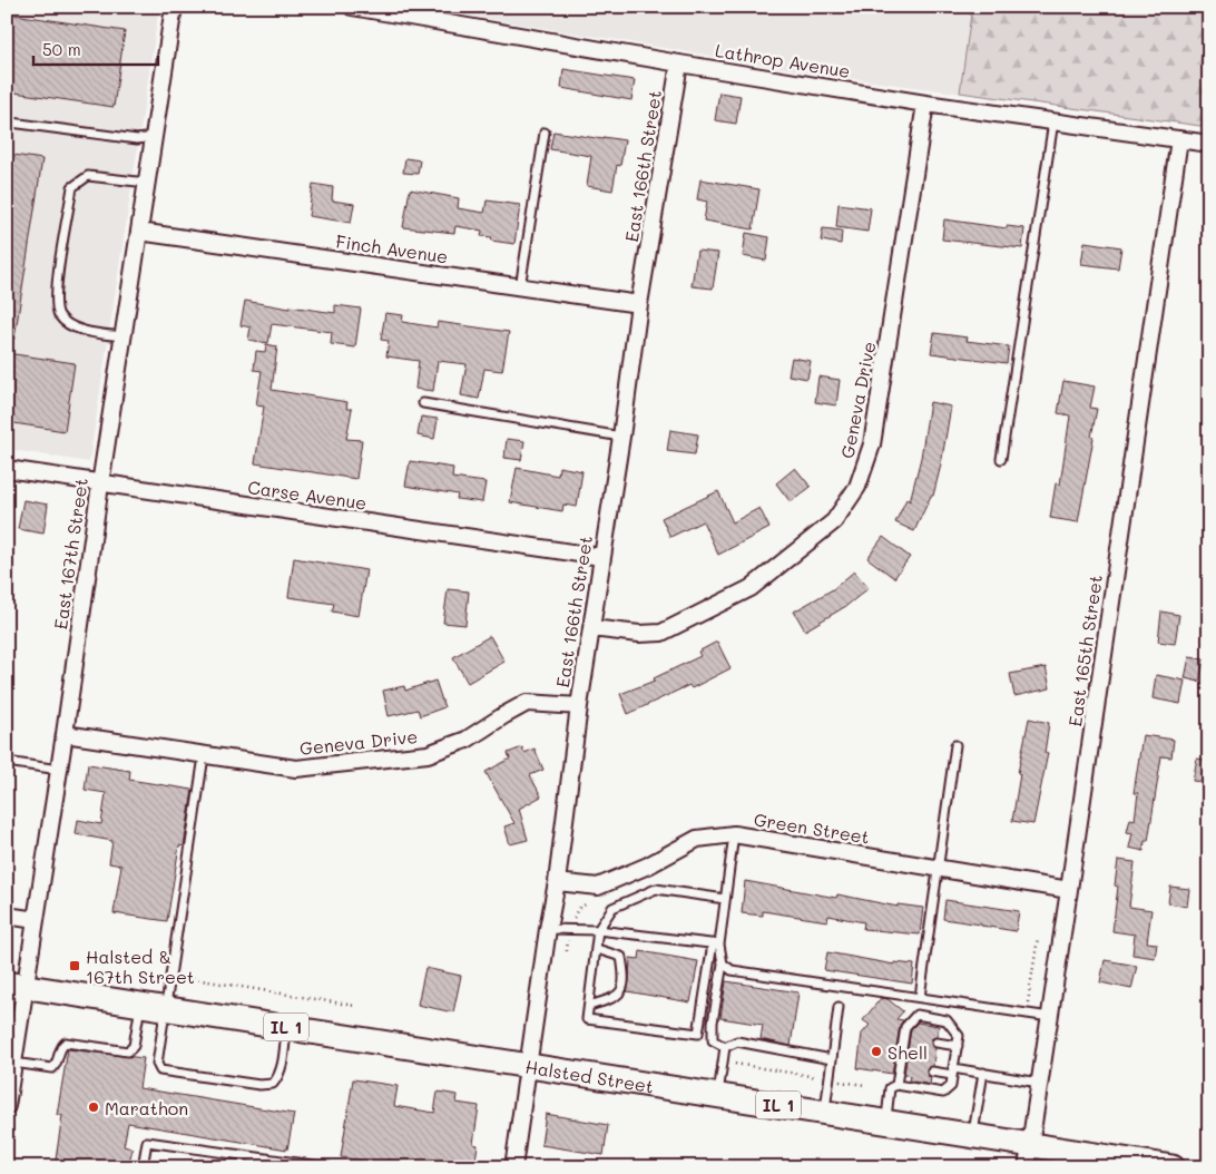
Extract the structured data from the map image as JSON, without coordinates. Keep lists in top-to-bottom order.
{
  "streets": {
    "main road": ["IL 1", "Halsted Street"],
    "street": [
      "Lathrop Avenue",
      "East 166th Street",
      "Finch Avenue",
      "Geneva Drive",
      "Carse Avenue",
      "East 167th Street",
      "East 165th Street",
      "Green Street"
    ]
  },
  "crossings": [
    ["Lathrop Avenue", "East 166th Street"],
    ["Lathrop Avenue", "Geneva Drive"],
    ["Lathrop Avenue", "East 165th Street"],
    ["East 166th Street", "Finch Avenue"],
    ["East 166th Street", "Geneva Drive"],
    ["East 166th Street", "Carse Avenue"],
    ["East 166th Street", "Green Street"],
    ["East 166th Street", "Halsted Street"],
    ["Finch Avenue", "East 167th Street"],
    ["Geneva Drive", "East 167th Street"],
    ["Carse Avenue", "East 167th Street"],
    ["East 167th Street", "Halsted Street"],
    ["East 165th Street", "Green Street"],
    ["East 165th Street", "Halsted Street"]
  ],
  "places": {
    "transit": ["Halsted & 167th Street"],
    "other": ["Shell", "Marathon"]
  },
  "scale_bar": "50 m"
}
